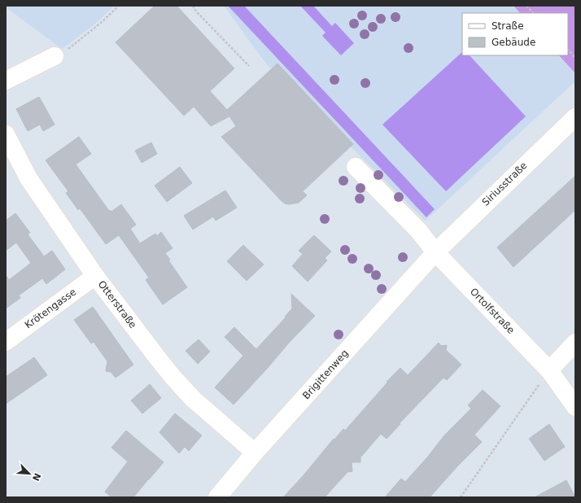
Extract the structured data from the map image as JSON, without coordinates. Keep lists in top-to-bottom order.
{
  "streets": {
    "street": [
      "Siriusstraße",
      "Otterstraße",
      "Krötengasse",
      "Ortolfstraße",
      "Brigittenweg"
    ]
  },
  "crossings": [
    ["Siriusstraße", "Ortolfstraße"],
    ["Siriusstraße", "Brigittenweg"],
    ["Otterstraße", "Krötengasse"],
    ["Otterstraße", "Brigittenweg"],
    ["Ortolfstraße", "Brigittenweg"]
  ],
  "legend": ["Straße", "Gebäude"],
  "north": "bottom right"
}
